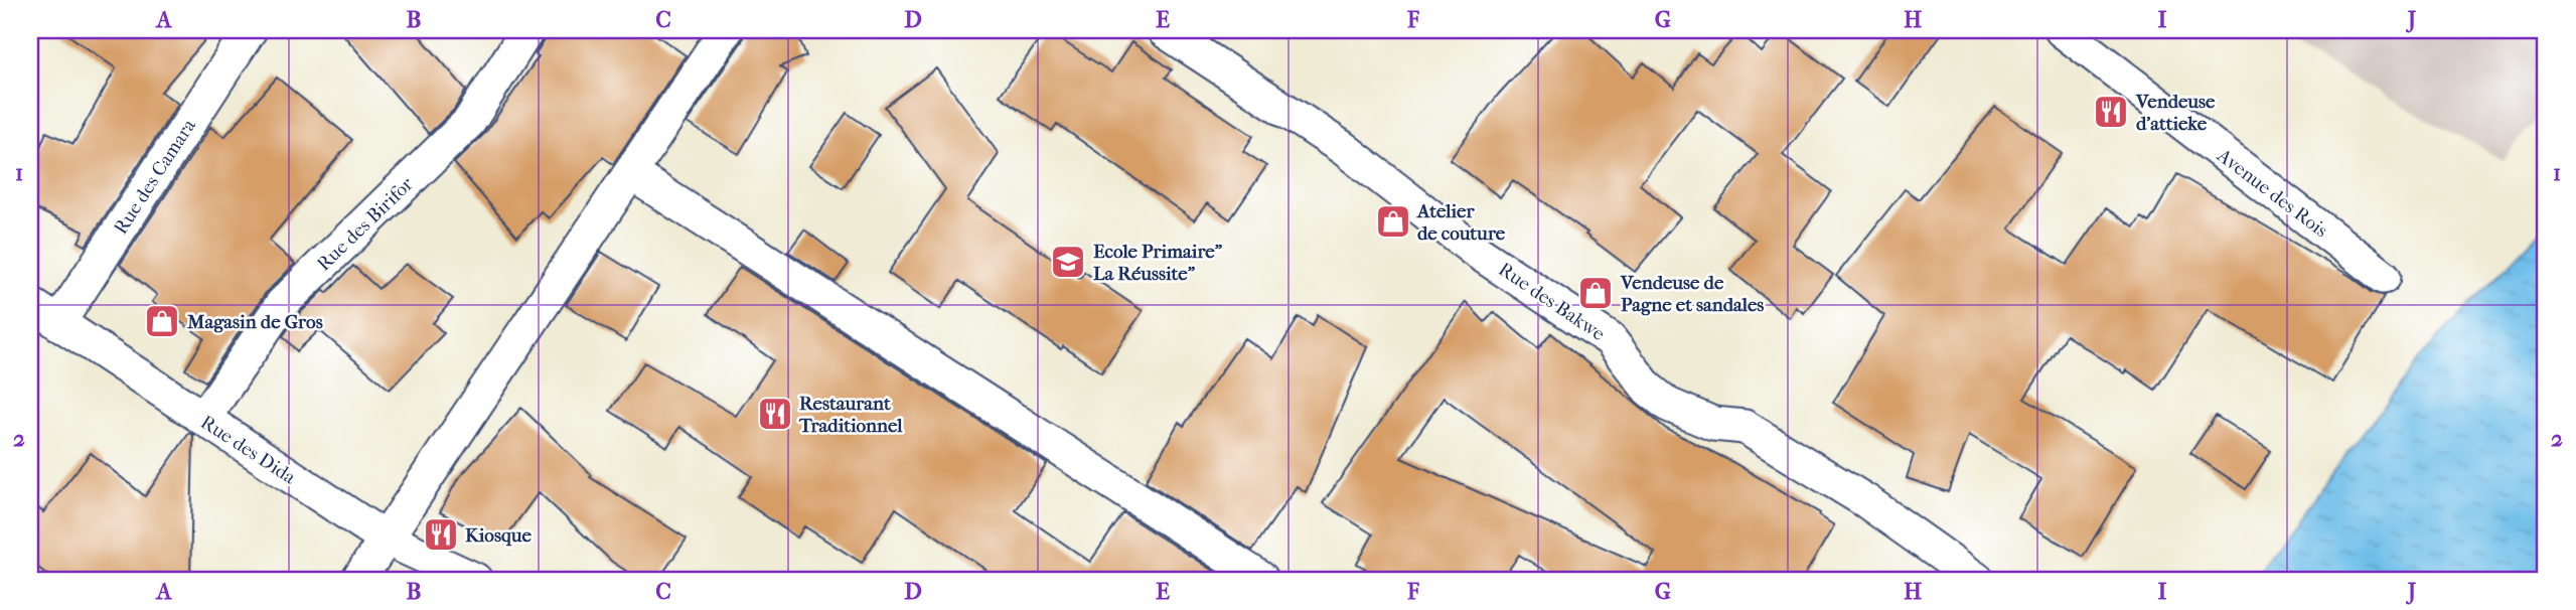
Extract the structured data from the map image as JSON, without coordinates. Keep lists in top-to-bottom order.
{
  "streets": {
    "street": [
      "Rue des Camara",
      "Avenue des Rois",
      "Rue des Birifor",
      "Rue des Bakwe",
      "Rue des Dida"
    ]
  },
  "crossings": [
    ["Rue des Camara", "Rue des Dida"],
    ["Rue des Birifor", "Rue des Dida"]
  ],
  "places": {
    "restaurant": ["Vendeuse d'attieke", "Restaurant Traditionnel", "Kiosque"],
    "shop": ["Atelier de couture", "Vendeuse de Pagne et sandales", "Magasin de Gros"],
    "school or university": ["Ecole Primaire\" La Réussite\""]
  },
  "grid": {
    "columns": [
      "A",
      "B",
      "C",
      "D",
      "E",
      "F",
      "G",
      "H",
      "I",
      "J"
    ],
    "rows": ["1", "2"]
  }
}
